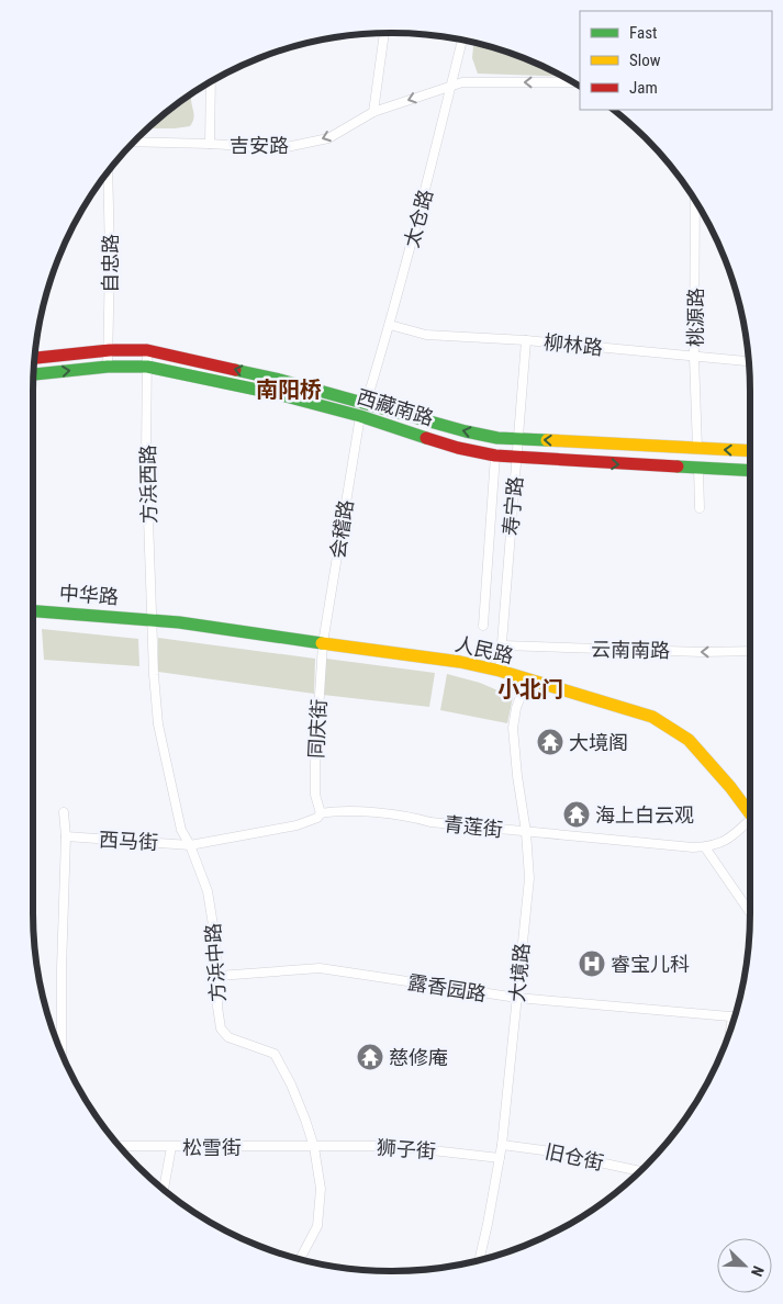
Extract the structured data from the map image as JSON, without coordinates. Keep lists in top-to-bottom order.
{
  "streets": {
    "main road": ["西藏南路", "中华路", "人民路"],
    "street": [
      "吉安路",
      "太仓路",
      "自忠路",
      "桃源路",
      "柳林路",
      "方浜西路",
      "寿宁路",
      "会稽路",
      "云南南路",
      "同庆街",
      "青莲街",
      "西马街",
      "方浜中路",
      "大境路",
      "露香园路",
      "松雪街",
      "狮子街",
      "旧仓街"
    ]
  },
  "crossings": [
    ["吉安路", "太仓路"],
    ["太仓路", "柳林路"],
    ["太仓路", "西藏南路"],
    ["太仓路", "会稽路"],
    ["自忠路", "西藏南路"],
    ["桃源路", "柳林路"],
    ["桃源路", "西藏南路"],
    ["柳林路", "寿宁路"],
    ["西藏南路", "方浜西路"],
    ["西藏南路", "寿宁路"],
    ["西藏南路", "会稽路"],
    ["方浜西路", "中华路"],
    ["方浜西路", "人民路"],
    ["方浜西路", "方浜中路"],
    ["寿宁路", "人民路"],
    ["寿宁路", "云南南路"],
    ["会稽路", "人民路"],
    ["会稽路", "同庆街"],
    ["中华路", "人民路"],
    ["中华路", "方浜中路"],
    ["人民路", "同庆街"],
    ["人民路", "方浜中路"],
    ["人民路", "大境路"],
    ["同庆街", "青莲街"],
    ["青莲街", "西马街"],
    ["青莲街", "方浜中路"],
    ["青莲街", "大境路"],
    ["西马街", "方浜中路"],
    ["方浜中路", "露香园路"],
    ["方浜中路", "松雪街"],
    ["方浜中路", "狮子街"],
    ["大境路", "露香园路"],
    ["大境路", "狮子街"],
    ["大境路", "旧仓街"],
    ["松雪街", "狮子街"]
  ],
  "one_way": ["吉安路", "云南南路"],
  "districts": ["南阳桥", "小北门"],
  "places": {
    "temple": ["大境阁", "海上白云观", "慈修庵"],
    "hospital": ["睿宝儿科"]
  },
  "legend": ["Fast", "Slow", "Jam"],
  "north": "bottom right"
}
